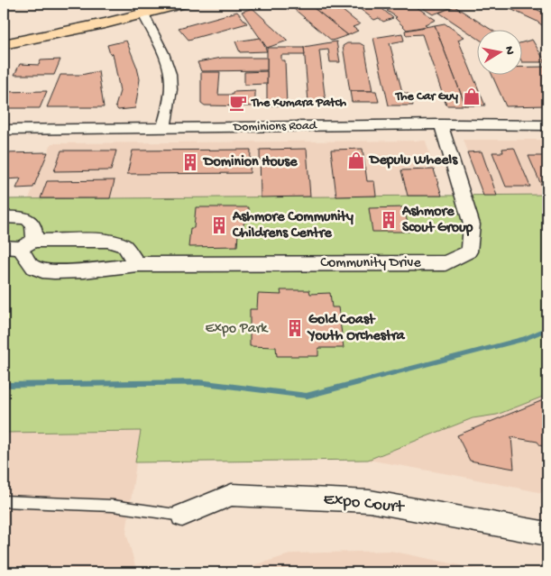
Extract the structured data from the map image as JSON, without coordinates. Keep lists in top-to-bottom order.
{
  "streets": {
    "street": ["Dominions Road", "Community Drive", "Expo Court"]
  },
  "crossings": [
    ["Dominions Road", "Community Drive"]
  ],
  "parks": ["Expo Park"],
  "places": {
    "shop": ["The Car Guy", "Depulu Wheels"],
    "cafe": ["The Kumara Patch"],
    "building": [
      "Dominion House",
      "Ashmore Scout Group",
      "Ashmore Community Childrens Centre",
      "Gold Coast Youth Orchestra"
    ]
  },
  "north": "right"
}
